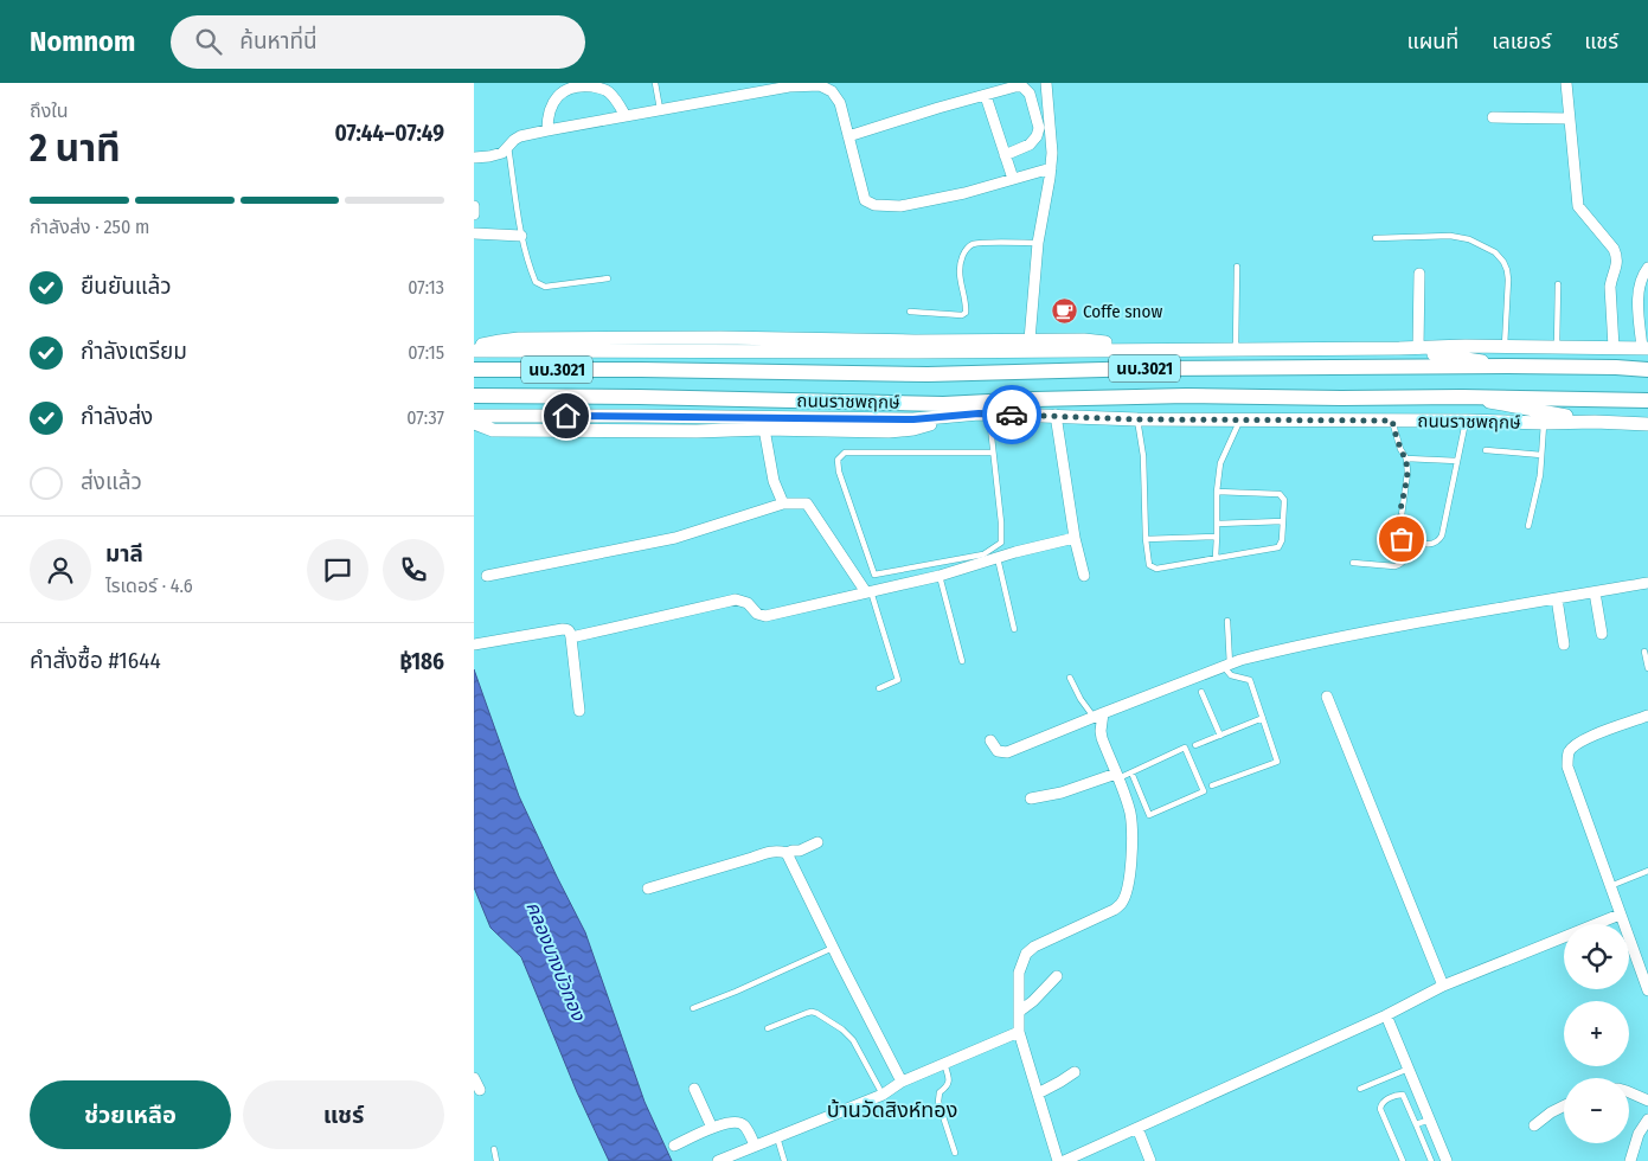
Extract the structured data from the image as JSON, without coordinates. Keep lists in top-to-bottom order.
{
  "streets": {
    "main road": ["นบ.3021", "ถนนราชพฤกษ์"]
  },
  "districts": ["บ้านวัดสิงห์ทอง"],
  "water": ["คลองบางบัวทอง"],
  "places": {
    "cafe": ["Coffe snow"]
  },
  "page": {
    "header": "Nomnom",
    "search": "ค้นหาที่นี่",
    "nav": ["แผนที่", "เลเยอร์", "แชร์"],
    "heading": ["2 นาที", "ถึงใน", "07:44–07:49"],
    "panel": [
      "มาลี",
      "ไรเดอร์ · 4.6",
      "คำสั่งซื้อ #1644",
      "฿186"
    ],
    "bar": "กำลังส่ง · 250 m",
    "list": [
      ["ยืนยันแล้ว", "07:13"],
      ["กำลังเตรียม", "07:15"],
      ["กำลังส่ง", "07:37"],
      "ส่งแล้ว"
    ],
    "map_buttons": ["+", "−"],
    "buttons": ["ช่วยเหลือ", "แชร์"]
  }
}
